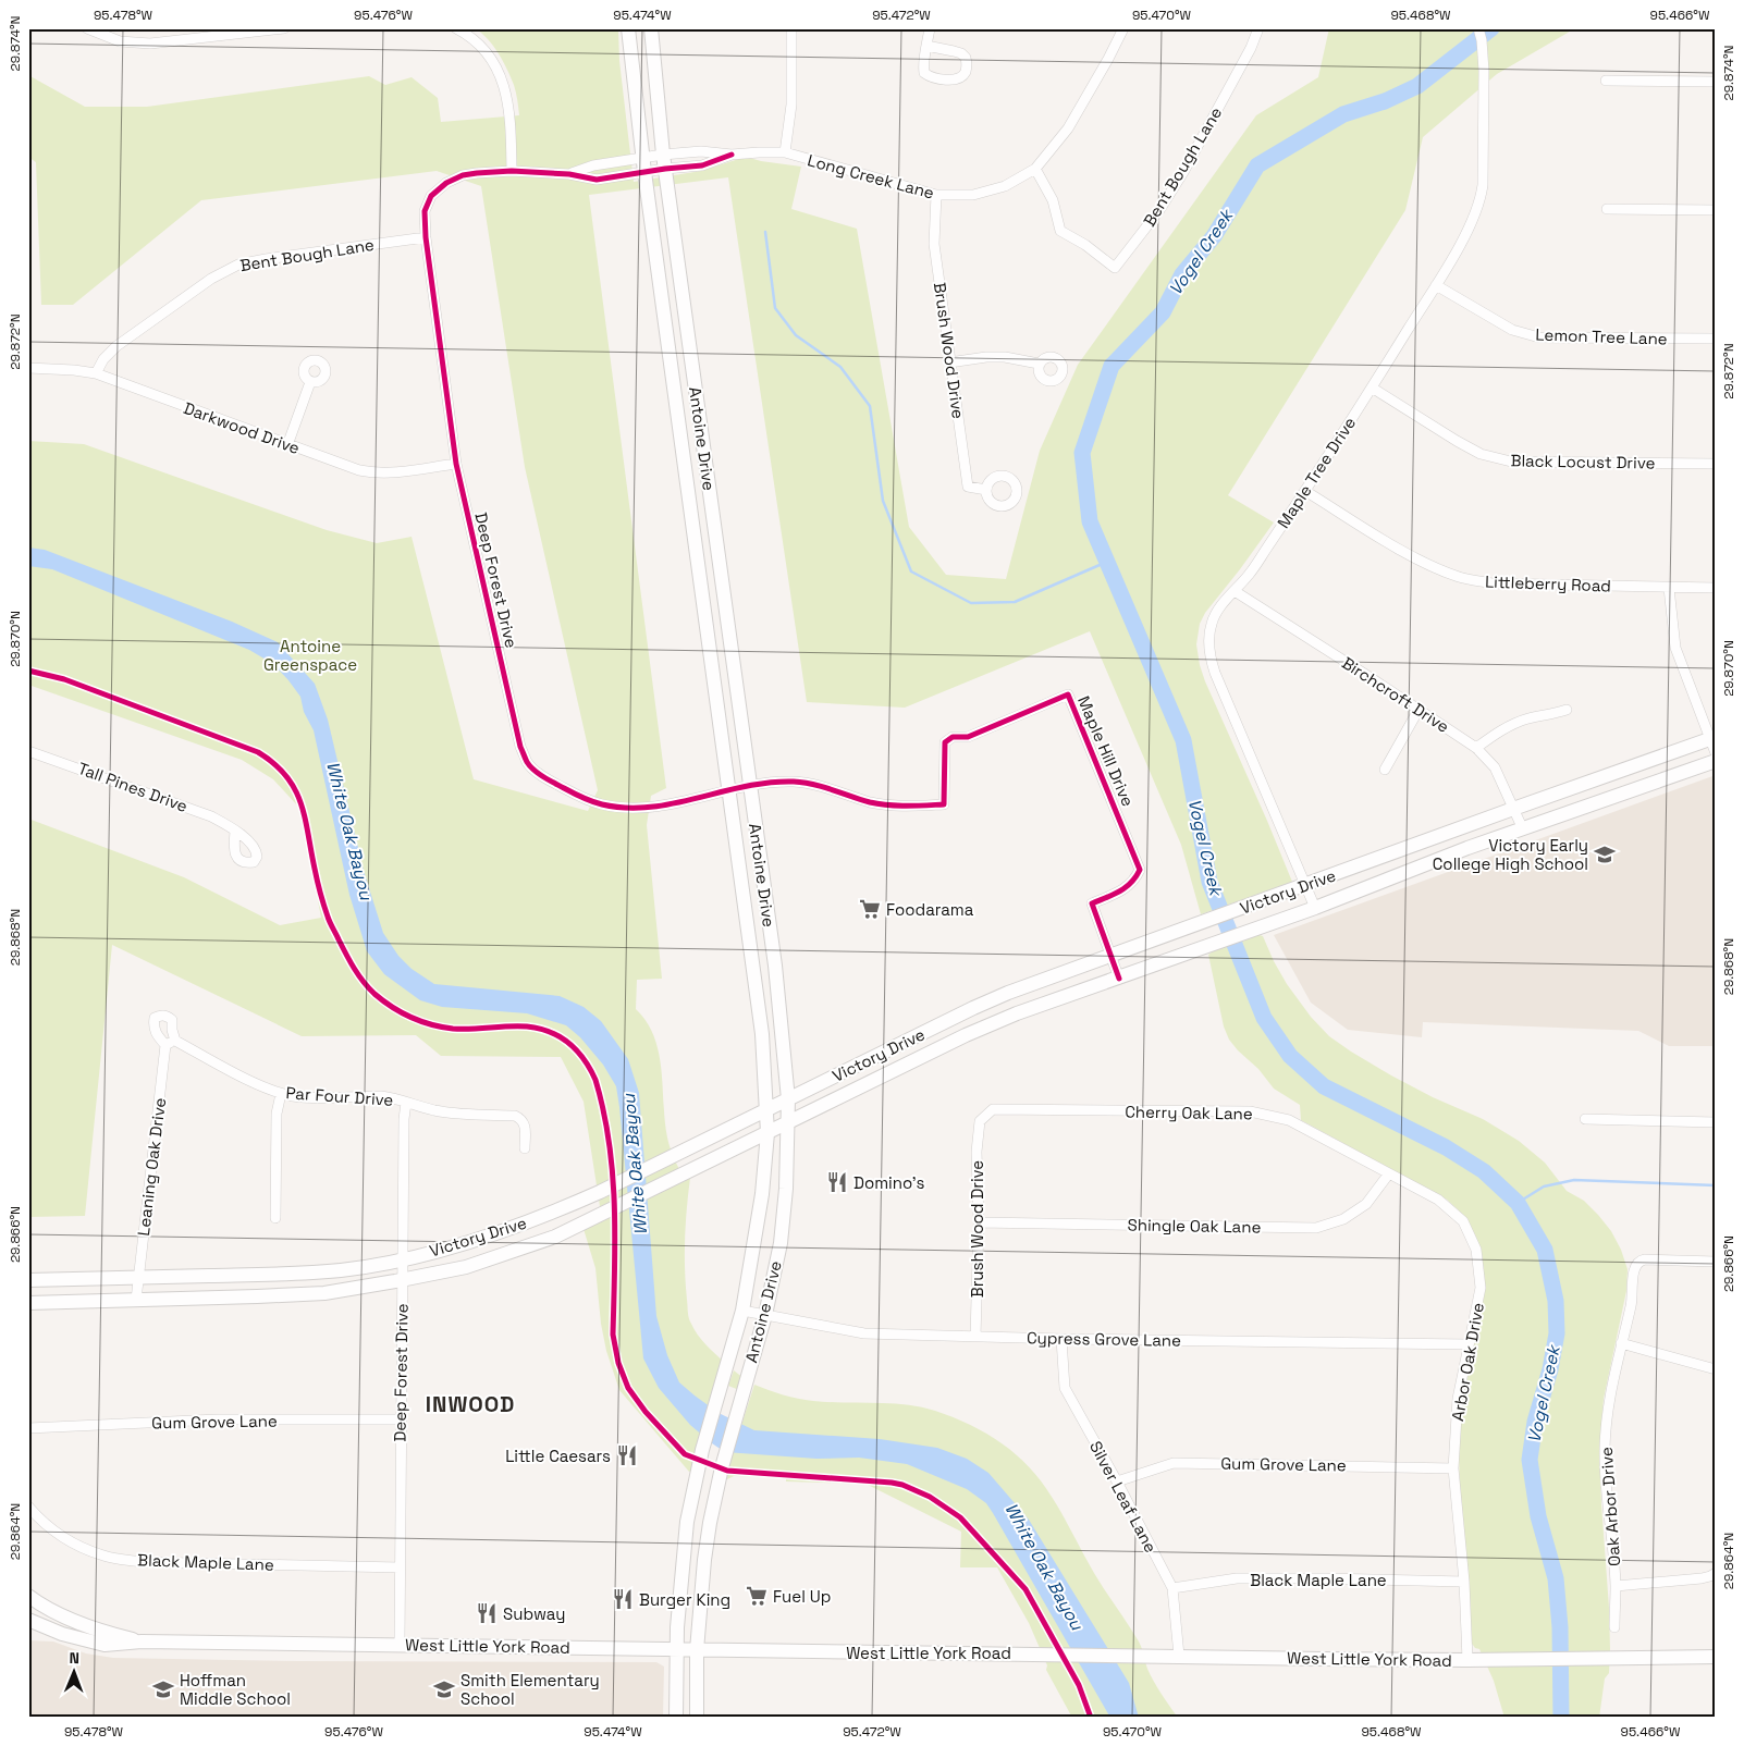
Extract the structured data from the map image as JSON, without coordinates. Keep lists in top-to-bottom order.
{
  "streets": {
    "main road": ["Antoine Drive", "Victory Drive", "West Little York Road"],
    "street": [
      "Bent Bough Lane",
      "Long Creek Lane",
      "Lemon Tree Lane",
      "Brush Wood Drive",
      "Darkwood Drive",
      "Black Locust Drive",
      "Maple Tree Drive",
      "Deep Forest Drive",
      "Littleberry Road",
      "Birchcroft Drive",
      "Maple Hill Drive",
      "Tall Pines Drive",
      "Par Four Drive",
      "Cherry Oak Lane",
      "Leaning Oak Drive",
      "Shingle Oak Lane",
      "Cypress Grove Lane",
      "Arbor Oak Drive",
      "Gum Grove Lane",
      "Silver Leaf Lane",
      "Oak Arbor Drive",
      "Black Maple Lane"
    ]
  },
  "crossings": [
    ["Bent Bough Lane", "Long Creek Lane"],
    ["Bent Bough Lane", "Darkwood Drive"],
    ["Bent Bough Lane", "Deep Forest Drive"],
    ["Long Creek Lane", "Brush Wood Drive"],
    ["Long Creek Lane", "Antoine Drive"],
    ["Long Creek Lane", "Deep Forest Drive"],
    ["Lemon Tree Lane", "Maple Tree Drive"],
    ["Brush Wood Drive", "Cherry Oak Lane"],
    ["Brush Wood Drive", "Shingle Oak Lane"],
    ["Brush Wood Drive", "Cypress Grove Lane"],
    ["Darkwood Drive", "Deep Forest Drive"],
    ["Antoine Drive", "Deep Forest Drive"],
    ["Antoine Drive", "Maple Hill Drive"],
    ["Antoine Drive", "Victory Drive"],
    ["Antoine Drive", "Cypress Grove Lane"],
    ["Antoine Drive", "West Little York Road"],
    ["Black Locust Drive", "Maple Tree Drive"],
    ["Maple Tree Drive", "Littleberry Road"],
    ["Maple Tree Drive", "Birchcroft Drive"],
    ["Maple Tree Drive", "Victory Drive"],
    ["Deep Forest Drive", "Maple Hill Drive"],
    ["Deep Forest Drive", "Victory Drive"],
    ["Deep Forest Drive", "Par Four Drive"],
    ["Deep Forest Drive", "Gum Grove Lane"],
    ["Deep Forest Drive", "Black Maple Lane"],
    ["Deep Forest Drive", "West Little York Road"],
    ["Birchcroft Drive", "Victory Drive"],
    ["Maple Hill Drive", "Victory Drive"],
    ["Victory Drive", "Leaning Oak Drive"],
    ["Par Four Drive", "Leaning Oak Drive"],
    ["Cherry Oak Lane", "Shingle Oak Lane"],
    ["Cherry Oak Lane", "Arbor Oak Drive"],
    ["Shingle Oak Lane", "Arbor Oak Drive"],
    ["Cypress Grove Lane", "Arbor Oak Drive"],
    ["Cypress Grove Lane", "Silver Leaf Lane"],
    ["Arbor Oak Drive", "Gum Grove Lane"],
    ["Arbor Oak Drive", "Black Maple Lane"],
    ["Arbor Oak Drive", "West Little York Road"],
    ["Gum Grove Lane", "Silver Leaf Lane"],
    ["Silver Leaf Lane", "Black Maple Lane"],
    ["Silver Leaf Lane", "West Little York Road"]
  ],
  "districts": ["INWOOD"],
  "water": ["Vogel Creek", "White Oak Bayou"],
  "parks": ["Antoine Greenspace"],
  "places": {
    "school or university": ["Victory Early College High School", "Hoffman Middle School", "Smith Elementary School"],
    "supermarket": ["Foodarama", "Fuel Up"],
    "restaurant": [
      "Domino's",
      "Little Caesars",
      "Burger King",
      "Subway"
    ]
  },
  "north": "top",
  "coordinates": [
    "95.478°W",
    "95.476°W",
    "95.474°W",
    "95.472°W",
    "95.470°W",
    "95.468°W",
    "95.466°W",
    "29.874°N",
    "29.872°N",
    "29.870°N",
    "29.868°N",
    "29.866°N",
    "29.864°N"
  ]
}
